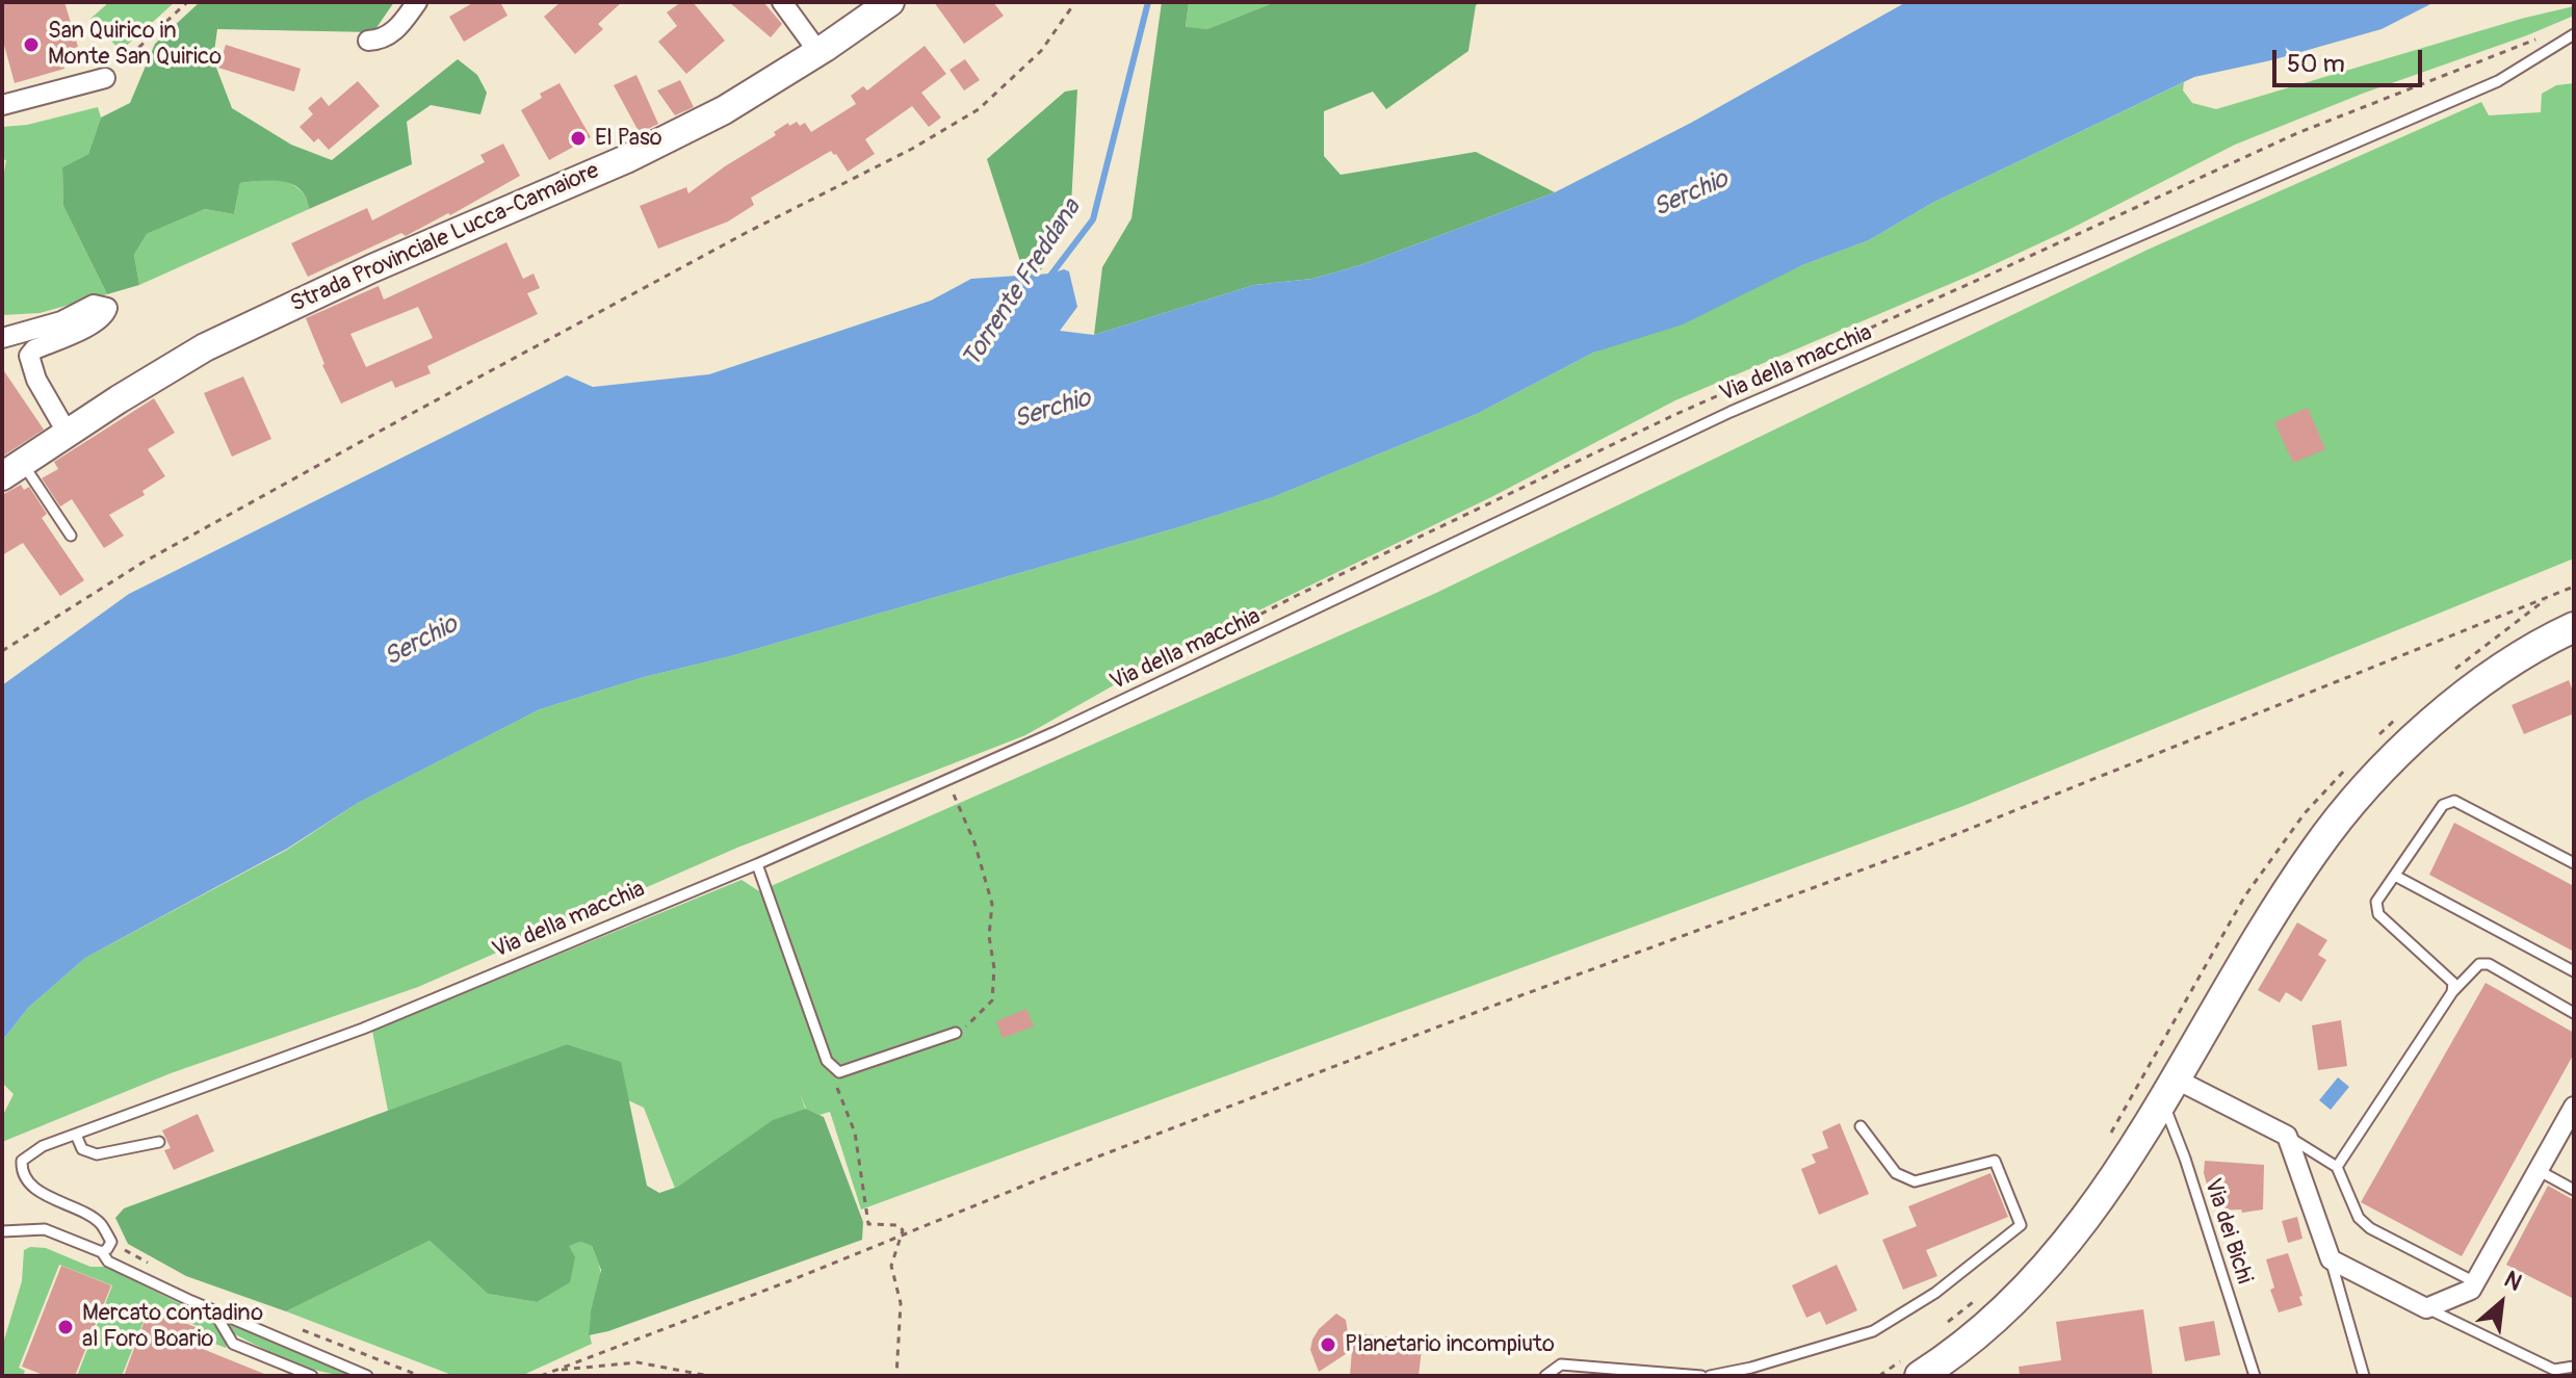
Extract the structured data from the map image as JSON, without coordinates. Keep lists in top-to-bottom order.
{
  "streets": {
    "main road": ["Strada Provinciale Lucca-Camaiore"],
    "lane": ["Via della macchia", "Via dei Bichi"]
  },
  "water": ["Serchio", "Torrente Freddana"],
  "places": [
    "San Quirico in Monte San Quirico",
    "El Paso",
    "Mercato contadino al Foro Boario",
    "Planetario incompiuto"
  ],
  "scale_bar": "50 m",
  "north": "top right"
}
